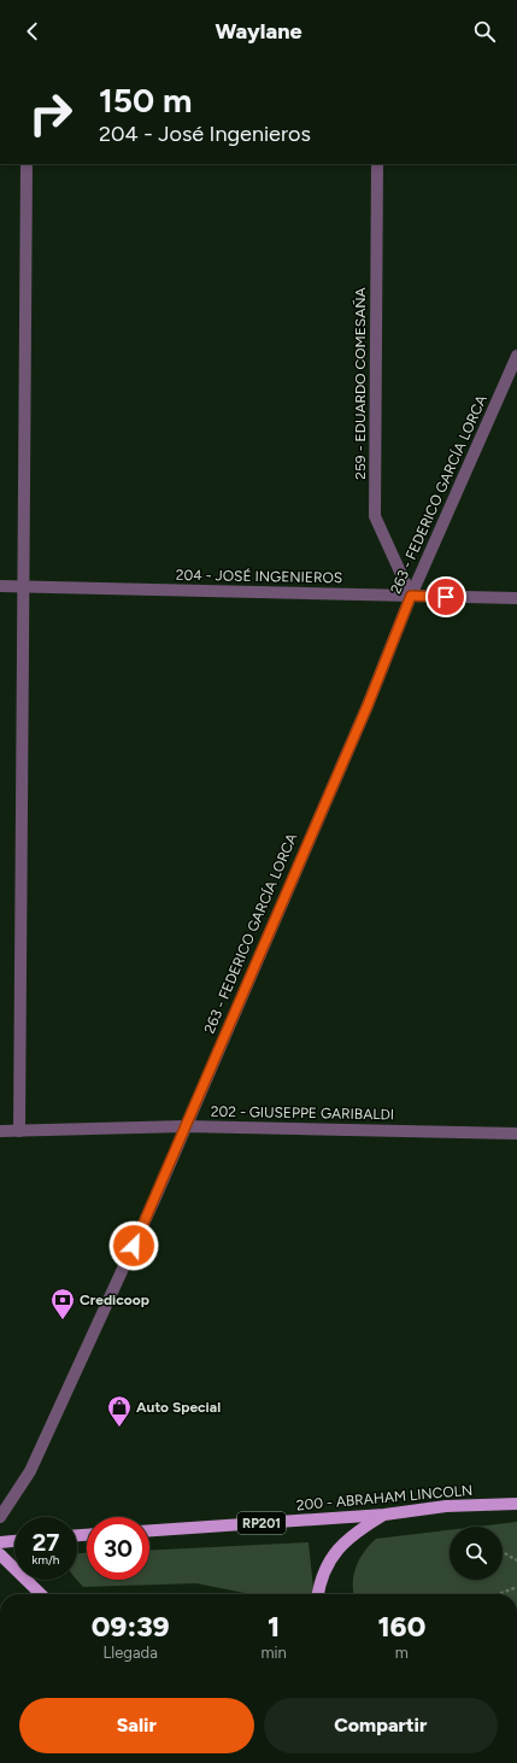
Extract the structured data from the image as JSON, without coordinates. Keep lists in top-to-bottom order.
{
  "streets": {
    "main road": ["200 - ABRAHAM LINCOLN", "RP201"],
    "street": [
      "259 - EDUARDO COMESAÑA",
      "263 - FEDERICO GARCÍA LORCA",
      "204 - JOSÉ INGENIEROS",
      "202 - GIUSEPPE GARIBALDI"
    ]
  },
  "crossings": [
    ["259 - EDUARDO COMESAÑA", "263 - FEDERICO GARCÍA LORCA"],
    ["259 - EDUARDO COMESAÑA", "204 - JOSÉ INGENIEROS"],
    ["263 - FEDERICO GARCÍA LORCA", "204 - JOSÉ INGENIEROS"],
    ["263 - FEDERICO GARCÍA LORCA", "202 - GIUSEPPE GARIBALDI"]
  ],
  "places": {
    "bank": ["Credicoop"],
    "shop": ["Auto Special"]
  },
  "page": {
    "header": "Waylane",
    "turn": ["150 m", "204 - José Ingenieros"],
    "speed": "27 km/h",
    "limit": "30",
    "eta": [
      "09:39",
      "Llegada",
      "1",
      "min",
      "160",
      "m"
    ],
    "buttons": ["Salir", "Compartir"]
  }
}
